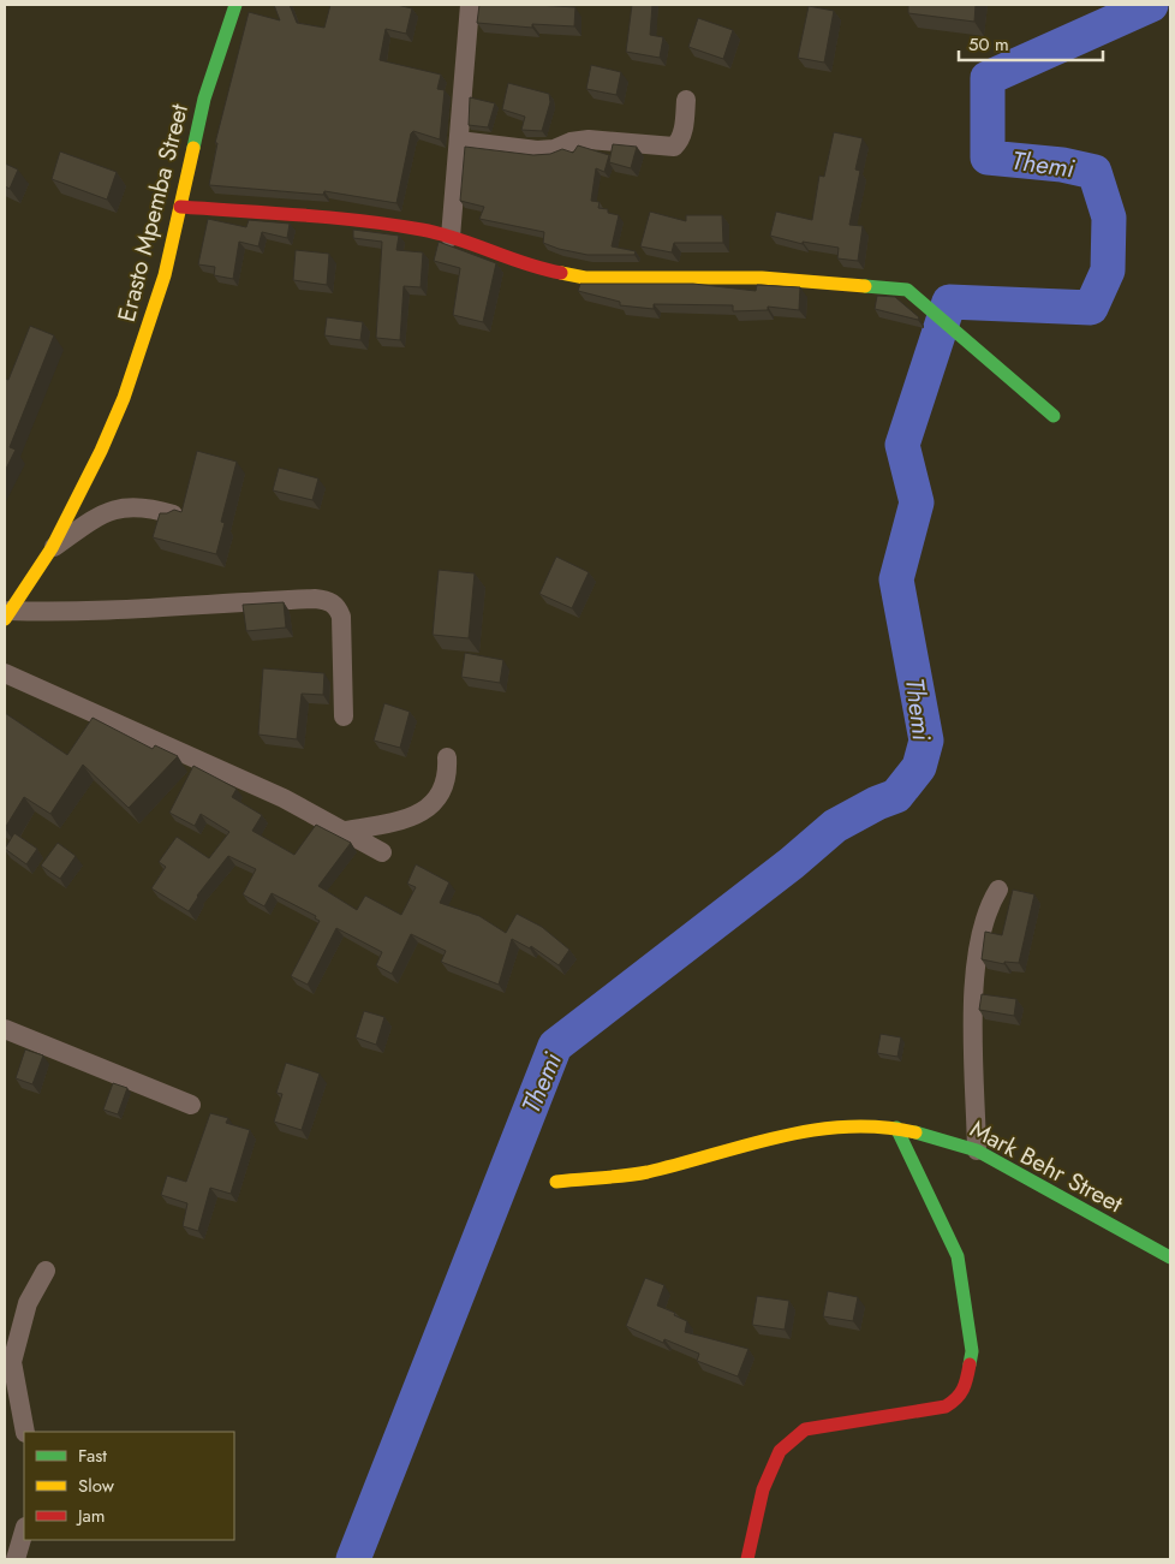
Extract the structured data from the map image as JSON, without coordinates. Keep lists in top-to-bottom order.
{
  "streets": {
    "street": ["Erasto Mpemba Street", "Mark Behr Street"]
  },
  "water": ["Themi"],
  "legend": ["Fast", "Slow", "Jam"],
  "scale_bar": "50 m"
}
